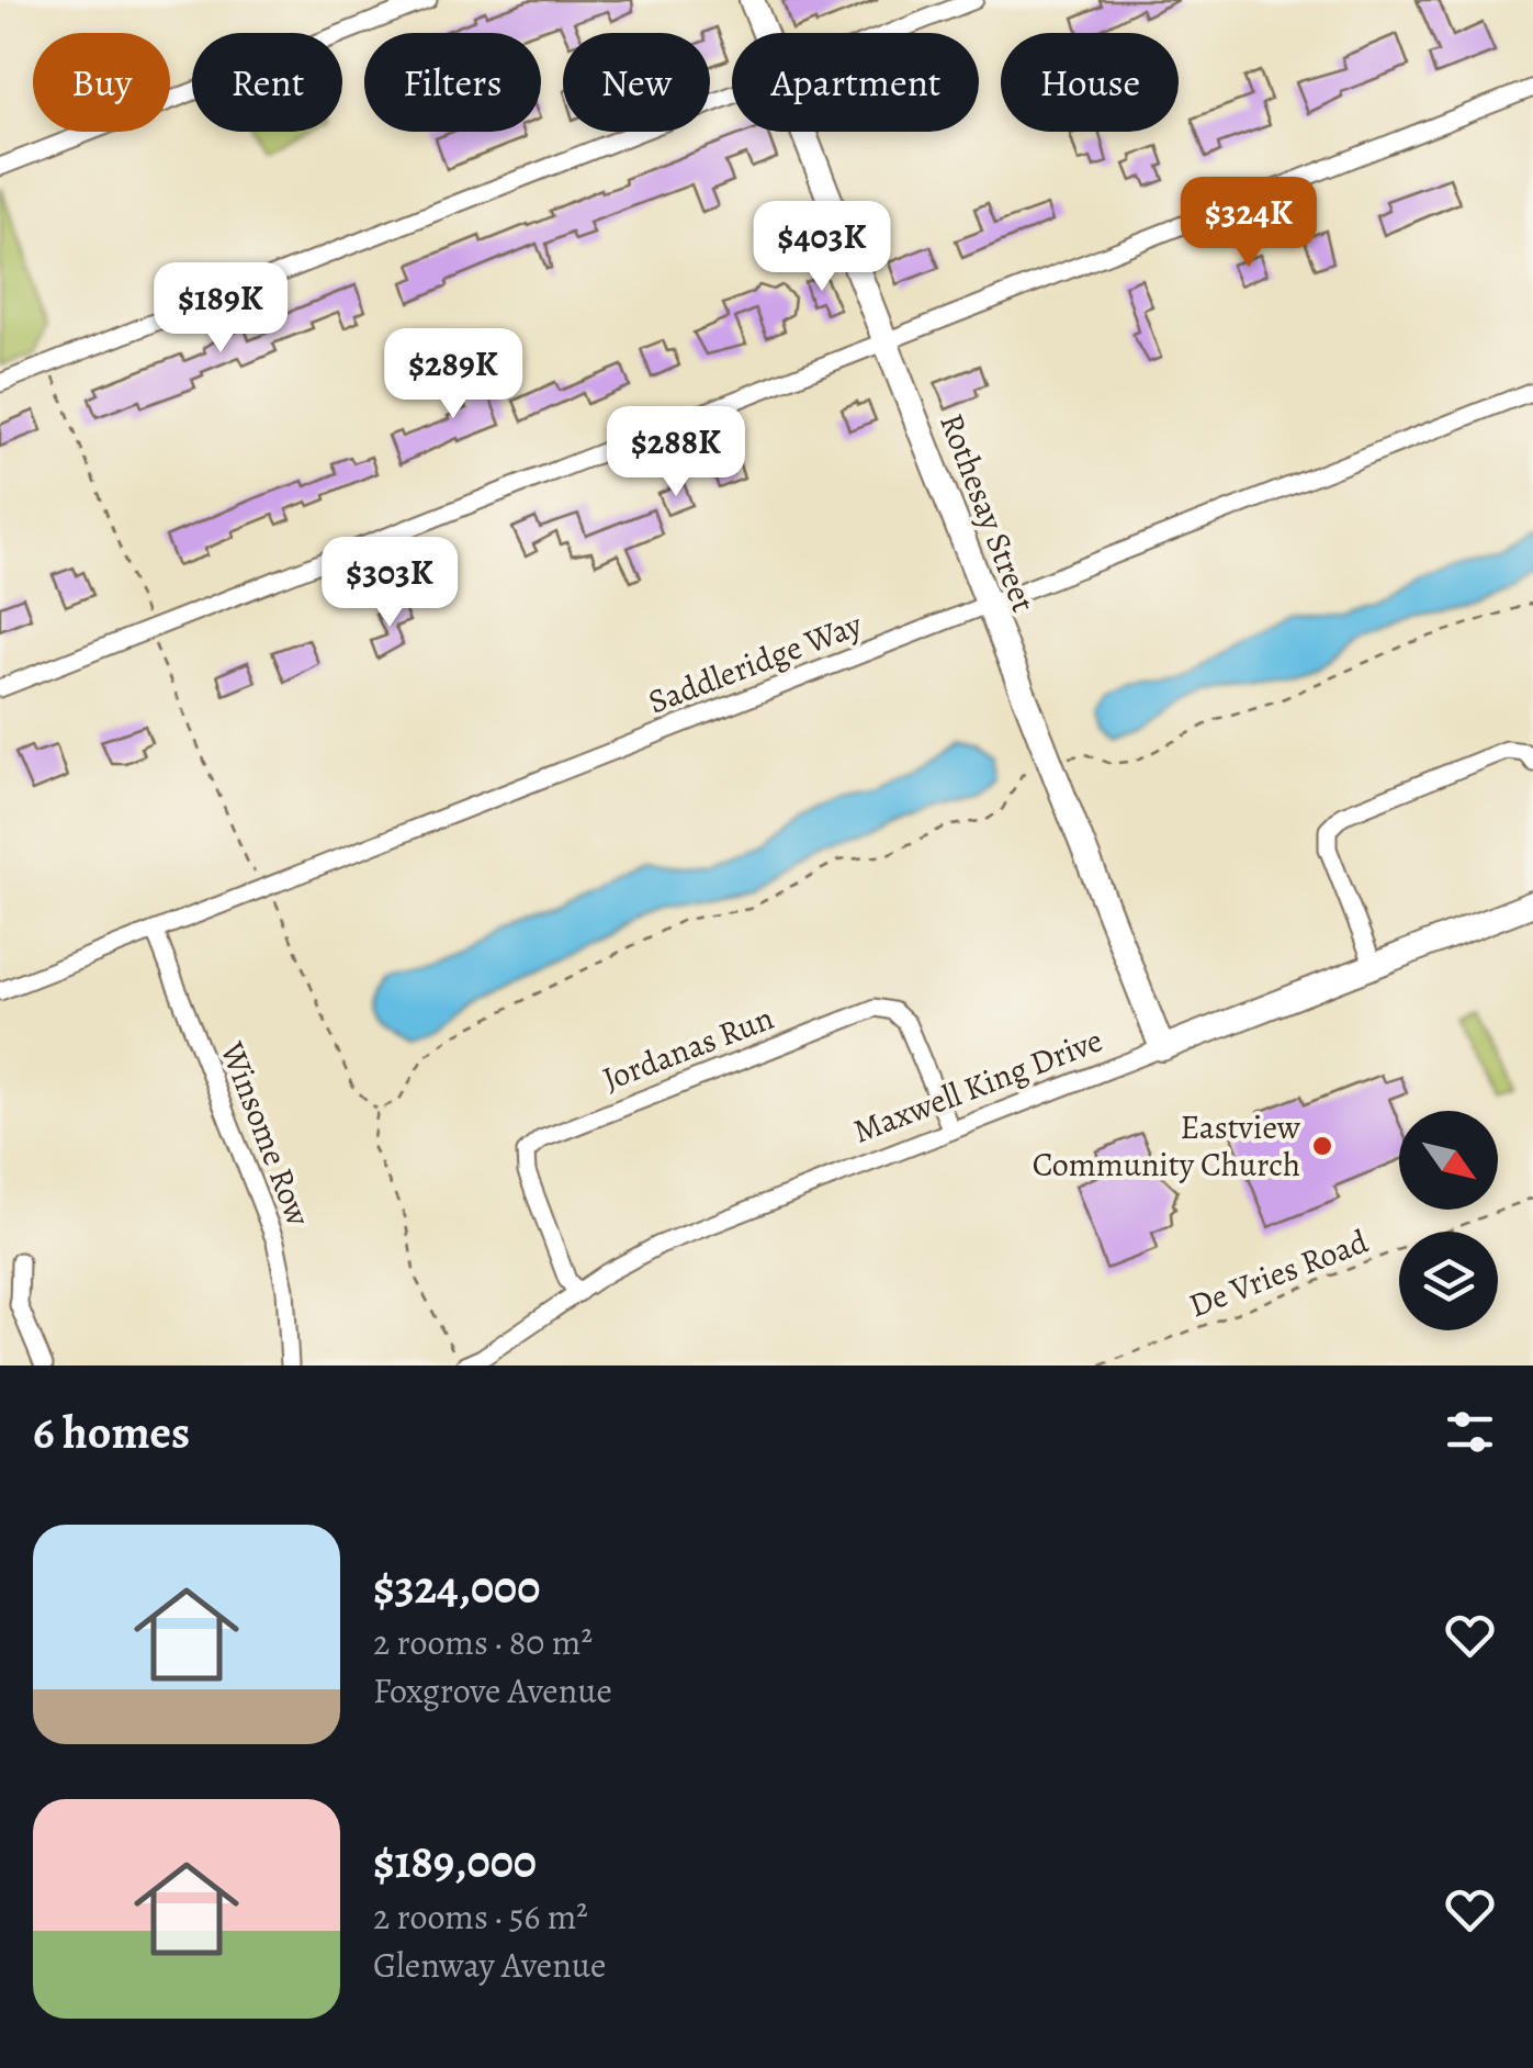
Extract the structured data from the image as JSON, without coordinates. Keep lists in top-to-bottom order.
{
  "streets": {
    "street": [
      "Rothesay Street",
      "Saddleridge Way",
      "Jordanas Run",
      "Maxwell King Drive",
      "Winsome Row"
    ],
    "path": ["De Vries Road"]
  },
  "crossings": [
    ["Rothesay Street", "Saddleridge Way"],
    ["Rothesay Street", "Maxwell King Drive"],
    ["Saddleridge Way", "Winsome Row"],
    ["Jordanas Run", "Maxwell King Drive"]
  ],
  "places": ["Eastview Community Church"],
  "north": "bottom right",
  "page": {
    "chip": [
      "Buy",
      "Rent",
      "Filters",
      "New",
      "Apartment",
      "House"
    ],
    "price": [
      "$324K",
      "$403K",
      "$189K",
      "$289K",
      "$288K",
      "$303K"
    ],
    "heading": "6 homes",
    "list": [
      {
        "name": "$324,000",
        "note": "2 rooms · 80 m² · Foxgrove Avenue"
      },
      {
        "name": "$189,000",
        "note": "2 rooms · 56 m² · Glenway Avenue"
      }
    ]
  }
}
